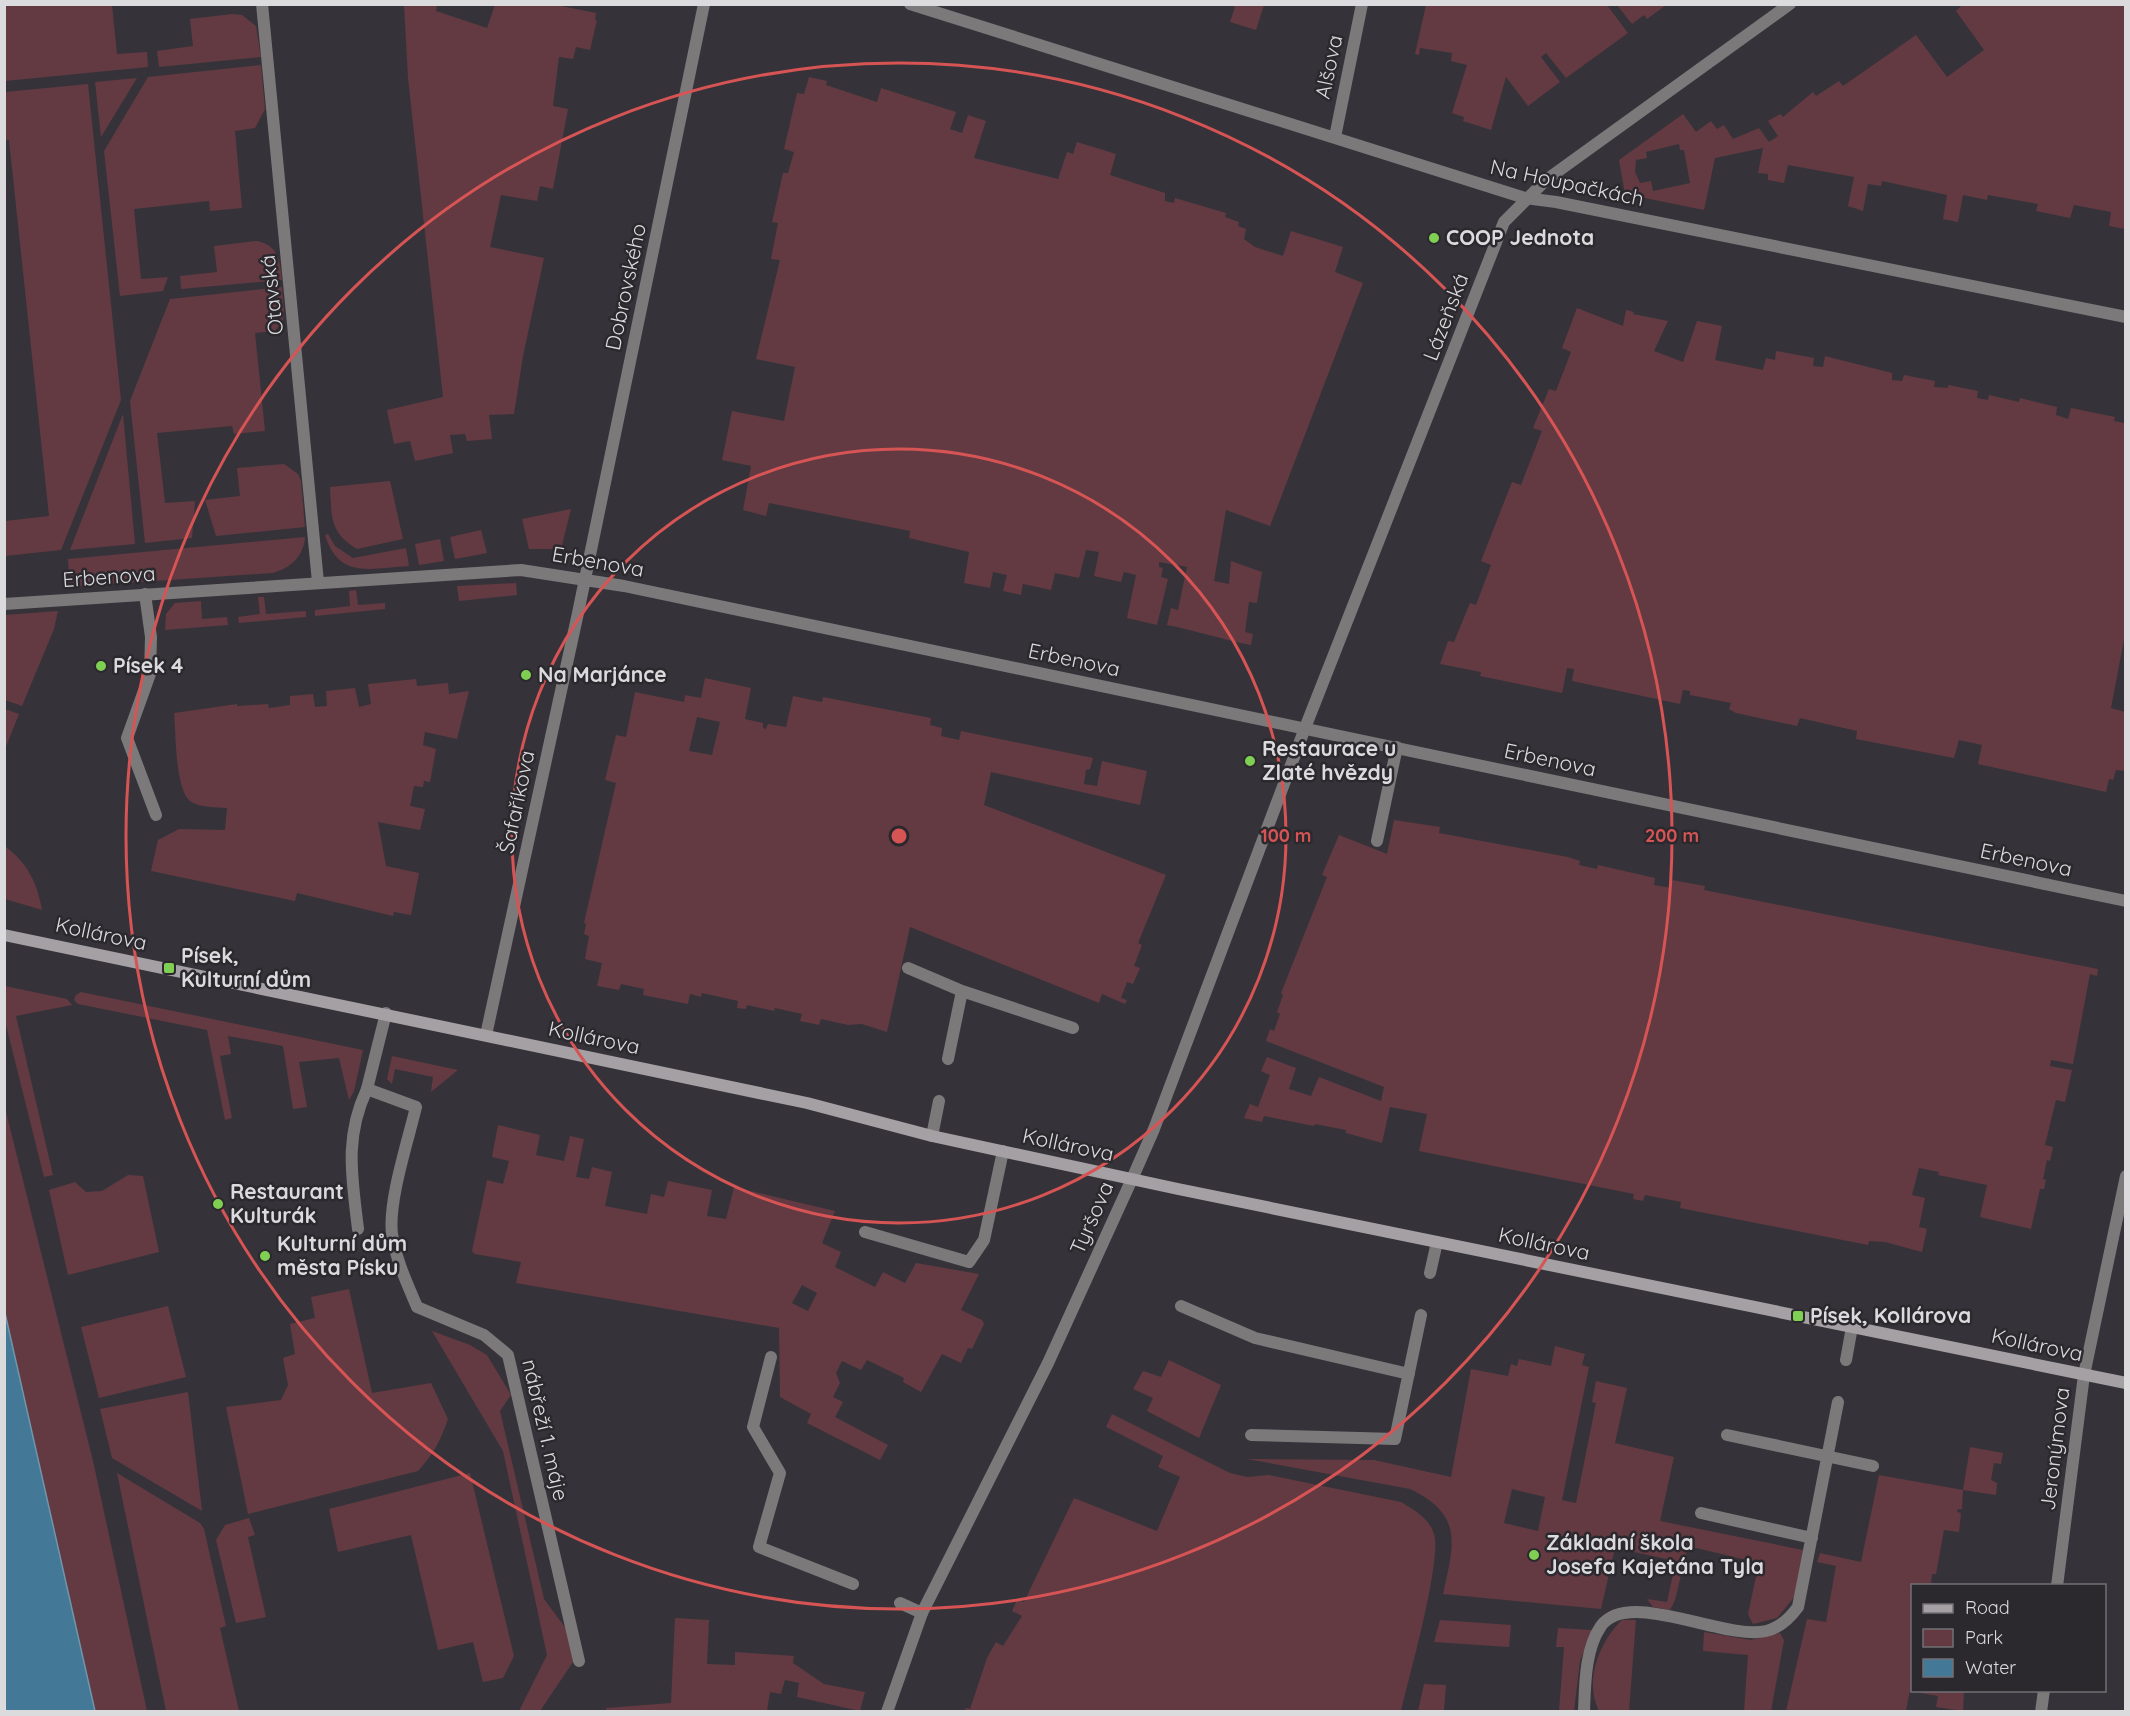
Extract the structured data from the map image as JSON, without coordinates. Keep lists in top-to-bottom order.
{
  "streets": {
    "main road": ["Kollárova"],
    "street": [
      "Alšova",
      "Na Houpačkách",
      "Dobrovského",
      "Otavská",
      "Lázeňská",
      "Erbenova",
      "Šafaříkova",
      "Tyršova",
      "nábřeží 1. máje",
      "Jeronýmova"
    ]
  },
  "crossings": [
    ["Alšova", "Na Houpačkách"],
    ["Na Houpačkách", "Lázeňská"],
    ["Dobrovského", "Erbenova"],
    ["Dobrovského", "Šafaříkova"],
    ["Otavská", "Erbenova"],
    ["Lázeňská", "Erbenova"],
    ["Lázeňská", "Tyršova"],
    ["Erbenova", "Šafaříkova"],
    ["Erbenova", "Tyršova"],
    ["Šafaříkova", "Kollárova"],
    ["Kollárova", "Tyršova"],
    ["Kollárova", "Jeronýmova"]
  ],
  "places": {
    "other": [
      "COOP Jednota",
      "Písek 4",
      "Na Marjánce",
      "Restaurace u Zlaté hvězdy",
      "Restaurant Kulturák",
      "Kulturní dům města Písku",
      "Základní škola Josefa Kajetána Tyla"
    ],
    "transit": ["Písek, Kulturní dům", "Písek, Kollárova"]
  },
  "legend": ["Road", "Park", "Water"],
  "rings": ["100 m", "200 m"]
}
